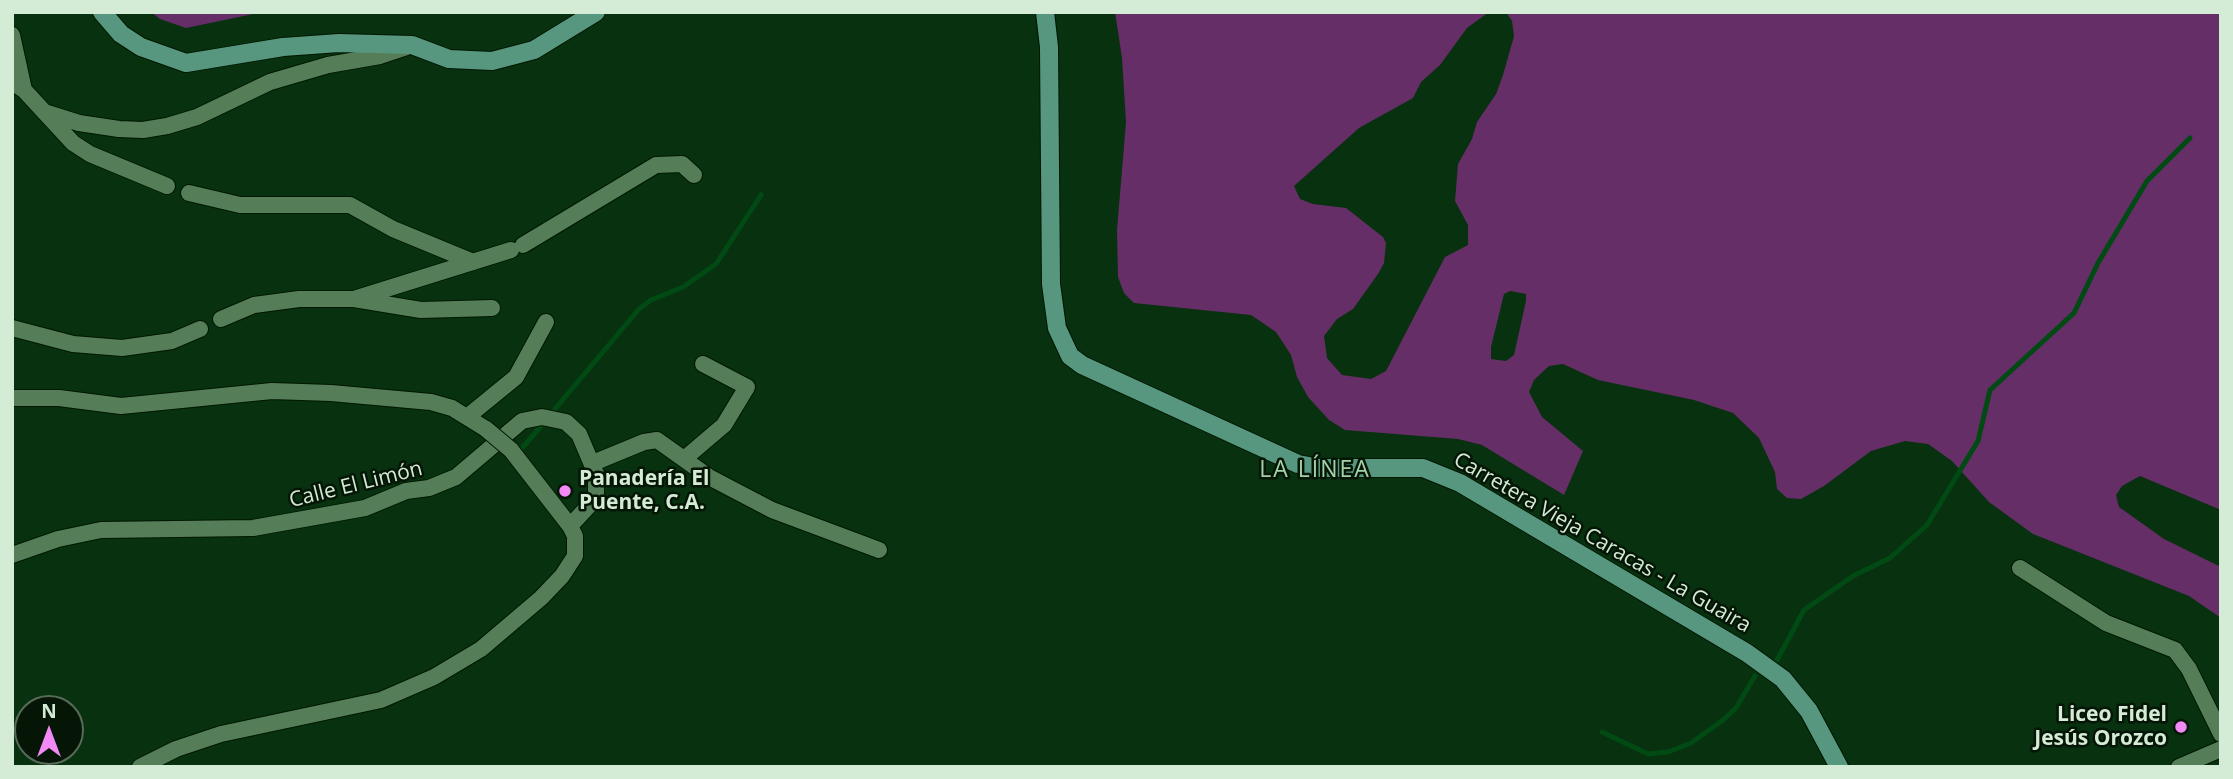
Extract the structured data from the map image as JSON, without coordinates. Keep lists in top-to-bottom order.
{
  "streets": {
    "main road": ["Carretera Vieja Caracas - La Guaira"],
    "street": ["Calle El Limón"]
  },
  "districts": ["LA LÍNEA"],
  "places": ["Panadería El Puente, C.A.", "Liceo Fidel Jesús Orozco"],
  "north": "top"
}
